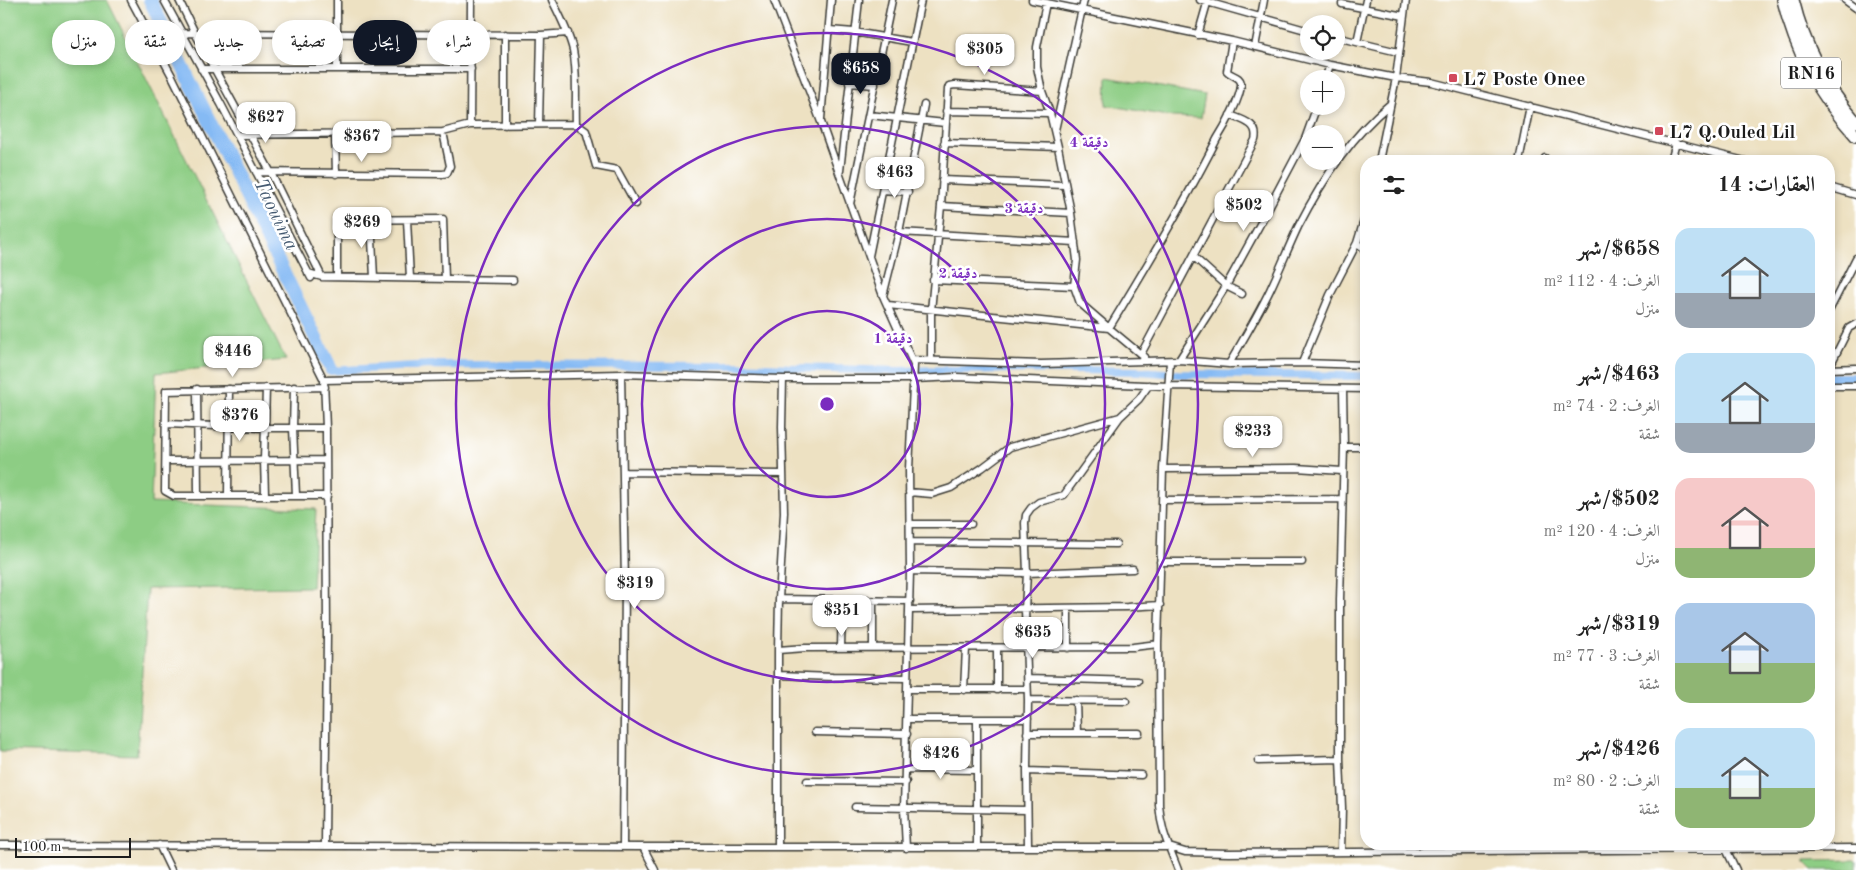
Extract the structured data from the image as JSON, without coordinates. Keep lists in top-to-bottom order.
{
  "streets": {
    "highway": ["RN16"]
  },
  "water": ["Taouima"],
  "places": {
    "transit": ["L7 Poste Onee", "L7 Q.Ouled Lil"]
  },
  "scale_bar": "100 m",
  "page": {
    "map_buttons": ["+", "−"],
    "chip": [
      "شراء",
      "إيجار",
      "تصفية",
      "جديد",
      "شقة",
      "منزل"
    ],
    "price": [
      "$305",
      "$658",
      "$627",
      "$367",
      "$463",
      "$502",
      "$269",
      "$446",
      "$376",
      "$233",
      "$319",
      "$351",
      "$635",
      "$426"
    ],
    "heading": "العقارات: 14",
    "list": [
      {
        "name": "$658/شهر",
        "note": "الغرف: 4 · 112 m² · منزل"
      },
      {
        "name": "$463/شهر",
        "note": "الغرف: 2 · 74 m² · شقة"
      },
      {
        "name": "$502/شهر",
        "note": "الغرف: 4 · 120 m² · منزل"
      },
      {
        "name": "$319/شهر",
        "note": "الغرف: 3 · 77 m² · شقة"
      },
      {
        "name": "$426/شهر",
        "note": "الغرف: 2 · 80 m² · شقة"
      }
    ],
    "scale": "100 m"
  },
  "rings": [
    "4 دقيقة",
    "3 دقيقة",
    "2 دقيقة",
    "1 دقيقة"
  ]
}
